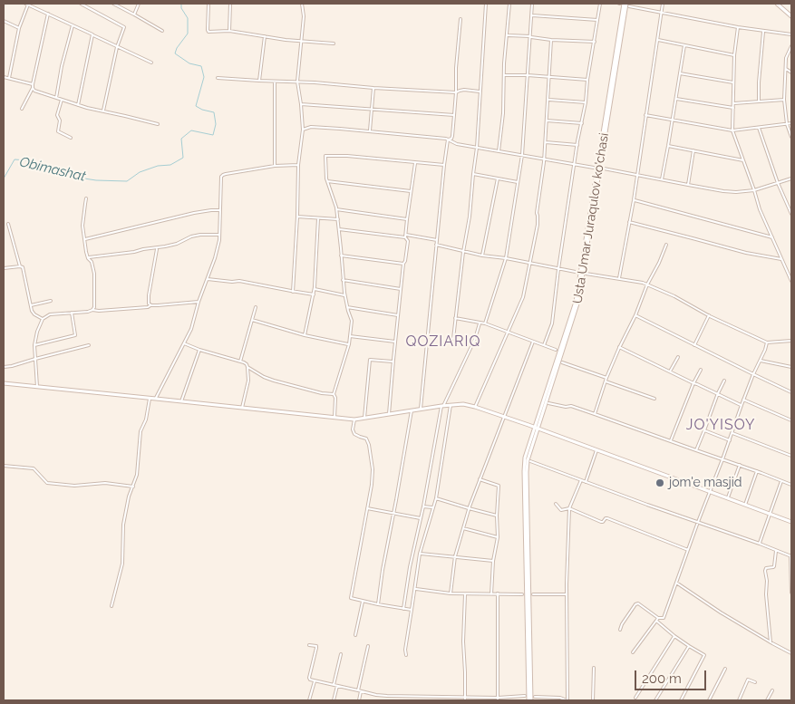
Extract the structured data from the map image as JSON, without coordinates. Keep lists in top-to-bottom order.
{
  "streets": {
    "main road": ["Usta Umar Juraqulov ko'chasi"]
  },
  "districts": ["QOZIARIQ", "JO'YISOY"],
  "water": ["Obimashat"],
  "places": ["jom'e masjid"],
  "scale_bar": "200 m"
}
